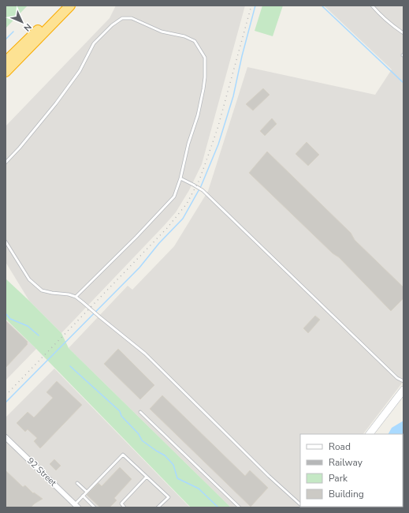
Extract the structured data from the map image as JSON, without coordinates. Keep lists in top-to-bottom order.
{
  "streets": {
    "street": ["92 Street"]
  },
  "legend": [
    "Road",
    "Railway",
    "Park",
    "Building"
  ],
  "north": "bottom right"
}
